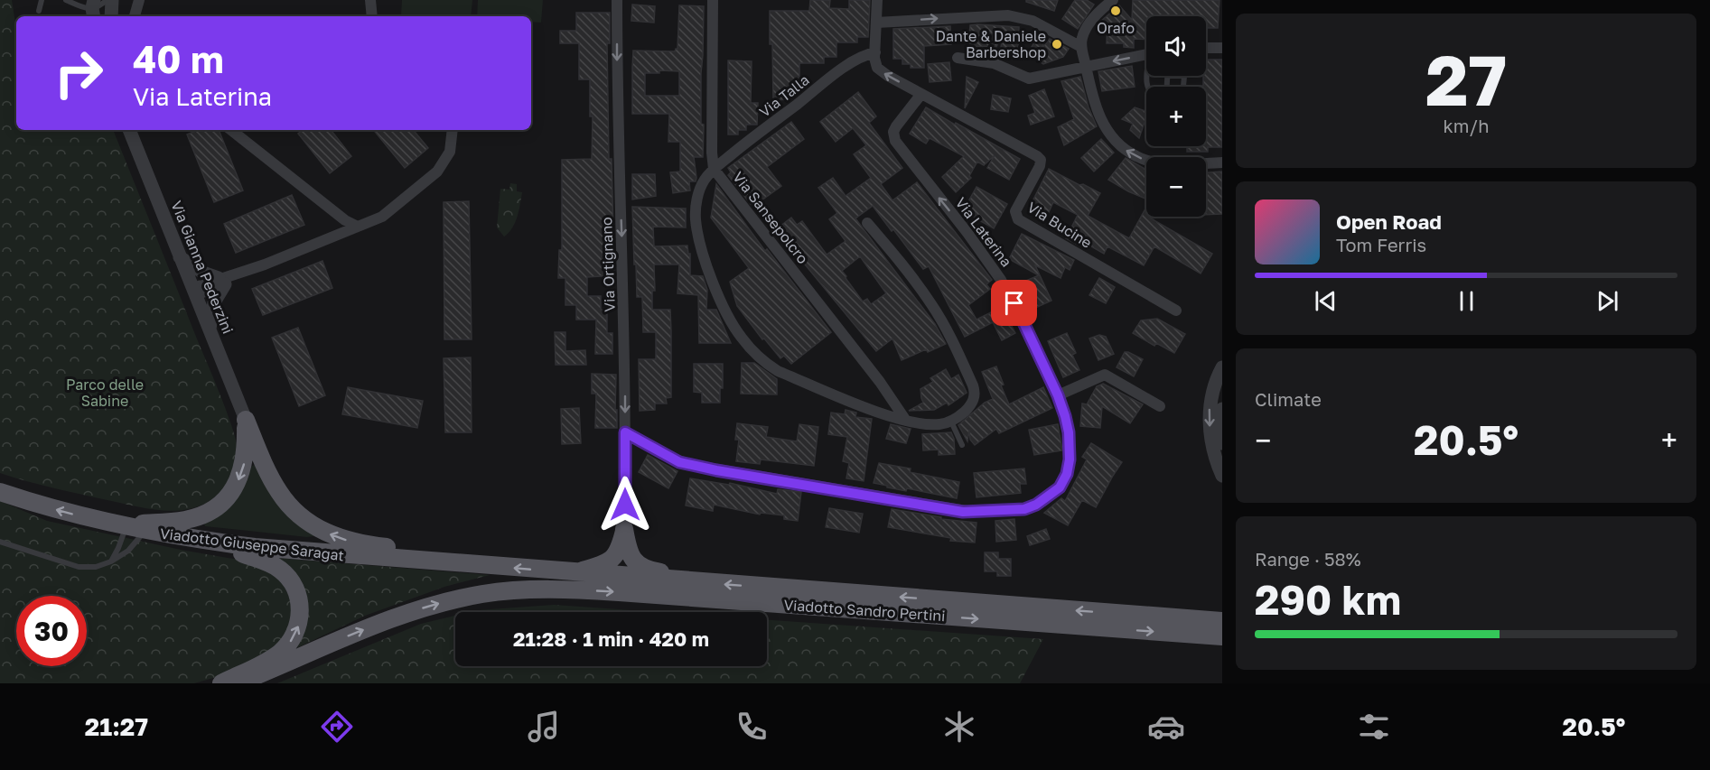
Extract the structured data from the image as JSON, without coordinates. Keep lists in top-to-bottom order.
{
  "streets": {
    "main road": ["Viadotto Giuseppe Saragat", "Viadotto Sandro Pertini"],
    "street": [
      "Via Talla",
      "Via Sansepolcro",
      "Via Bucine",
      "Via Laterina",
      "Via Ortignano",
      "Via Gianna Pederzini"
    ]
  },
  "crossings": [
    ["Via Talla", "Via Sansepolcro"],
    ["Via Bucine", "Via Laterina"],
    ["Via Laterina", "Via Ortignano"],
    ["Viadotto Giuseppe Saragat", "Viadotto Sandro Pertini"]
  ],
  "one_way": ["Via Laterina", "Via Ortignano"],
  "parks": ["Parco delle Sabine"],
  "places": ["Orafo", "Dante & Daniele Barbershop"],
  "page": {
    "tile": [
      ["27", "km/h"],
      "Climate",
      ["Range · 58%", "290 km"]
    ],
    "map_buttons": ["+", "−"],
    "turn": ["40 m", "Via Laterina"],
    "song": ["Open Road", "Tom Ferris"],
    "heat": ["−", "20.5°", "+"],
    "limit": "30",
    "trip": "21:28 · 1 min · 420 m",
    "tabs": ["21:27", "20.5°"]
  }
}
